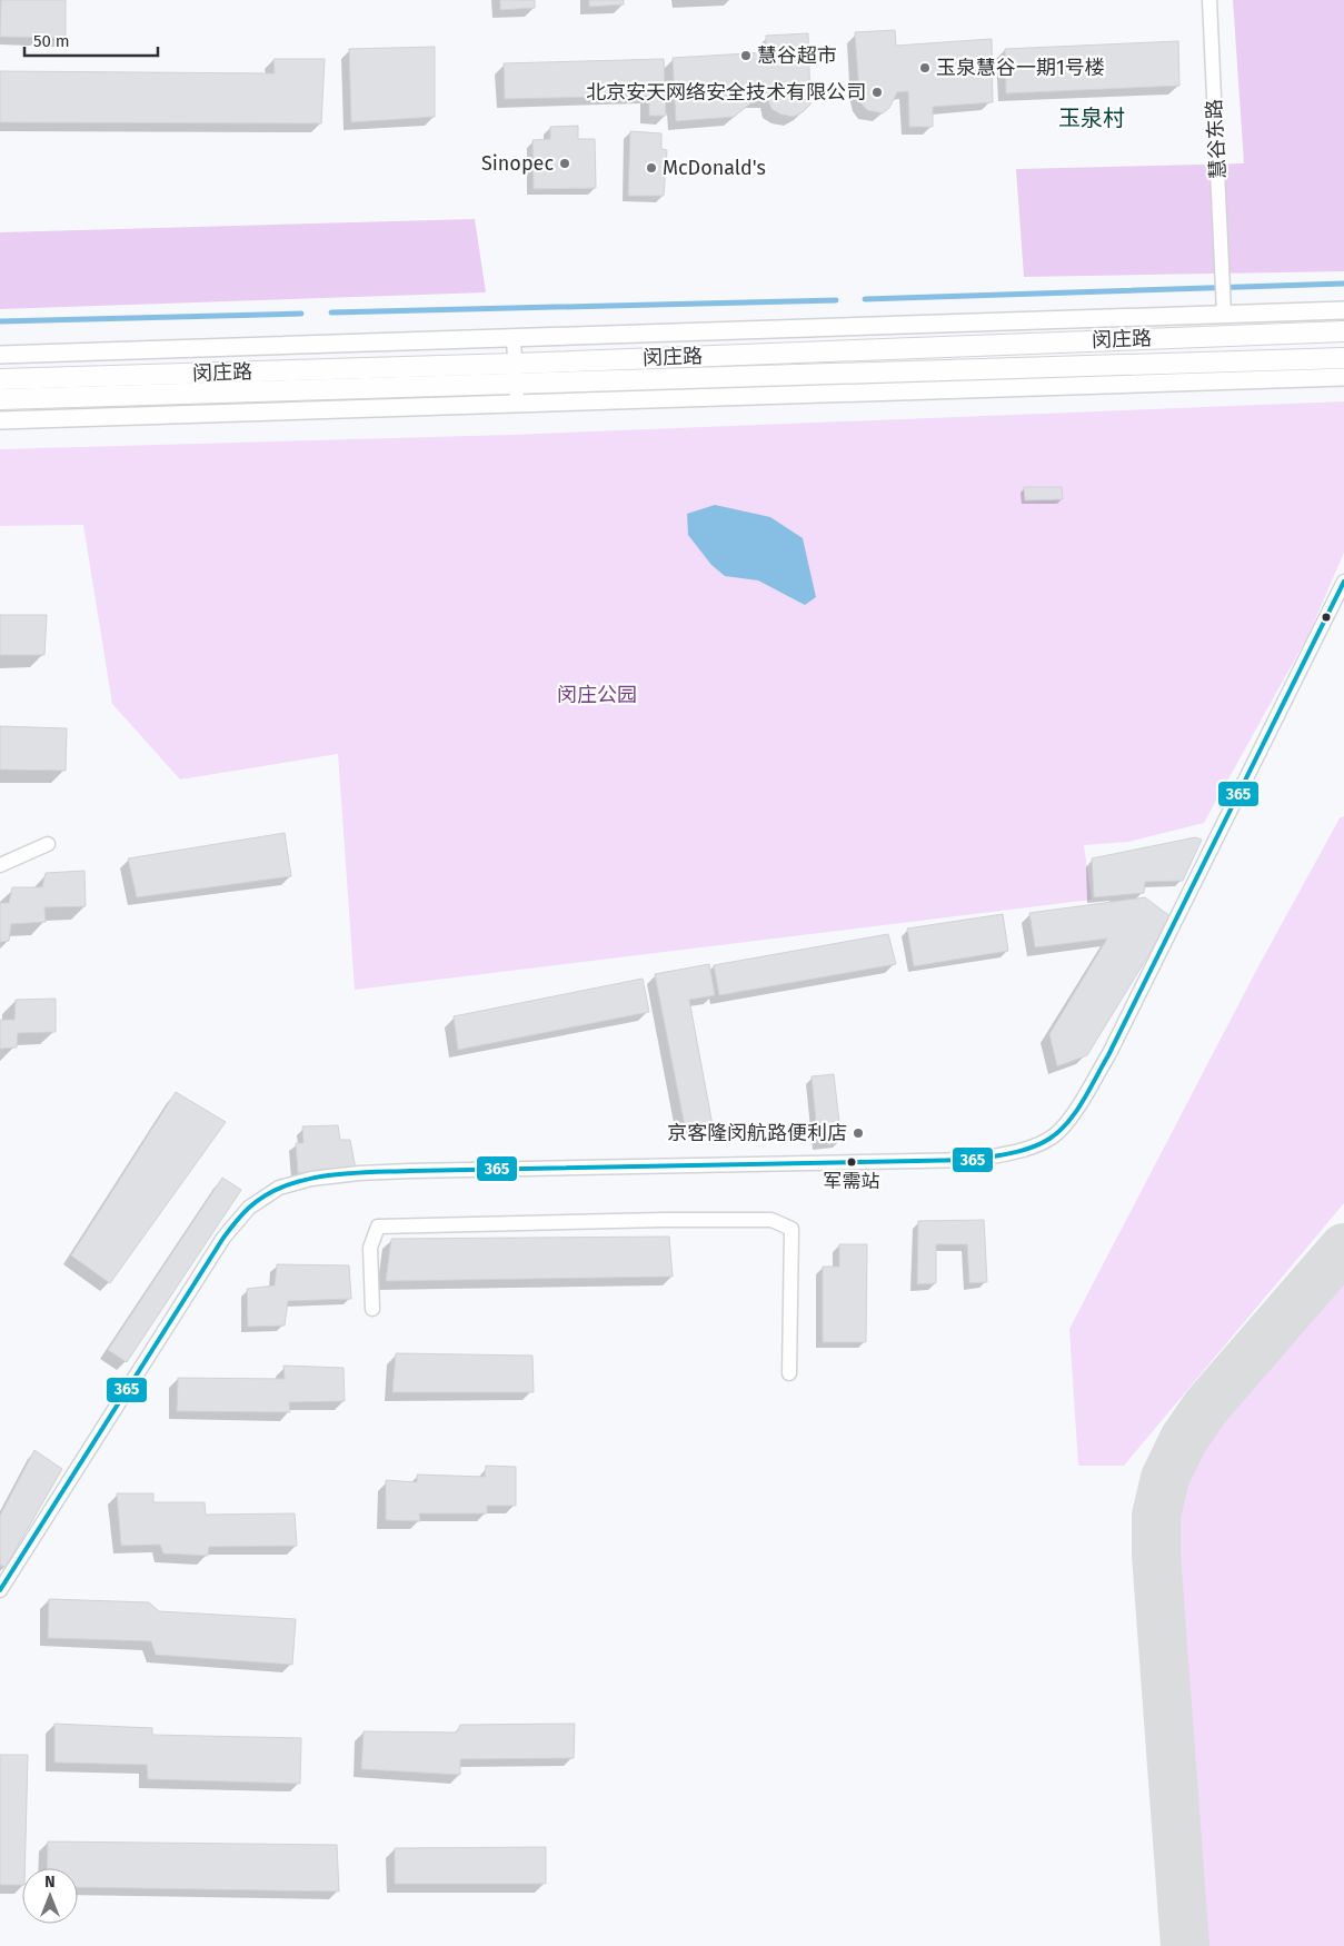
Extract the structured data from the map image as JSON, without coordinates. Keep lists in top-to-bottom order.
{
  "streets": {
    "main road": ["闵庄路"],
    "street": ["慧谷东路"]
  },
  "crossings": [
    ["慧谷东路", "闵庄路"]
  ],
  "districts": ["玉泉村"],
  "parks": ["闵庄公园"],
  "places": [
    "慧谷超市",
    "玉泉慧谷一期1号楼",
    "北京安天网络安全技术有限公司",
    "Sinopec",
    "McDonald's",
    "京客隆闵航路便利店",
    "军需站"
  ],
  "lines": ["transit line 365"],
  "scale_bar": "50 m",
  "north": "top"
}
